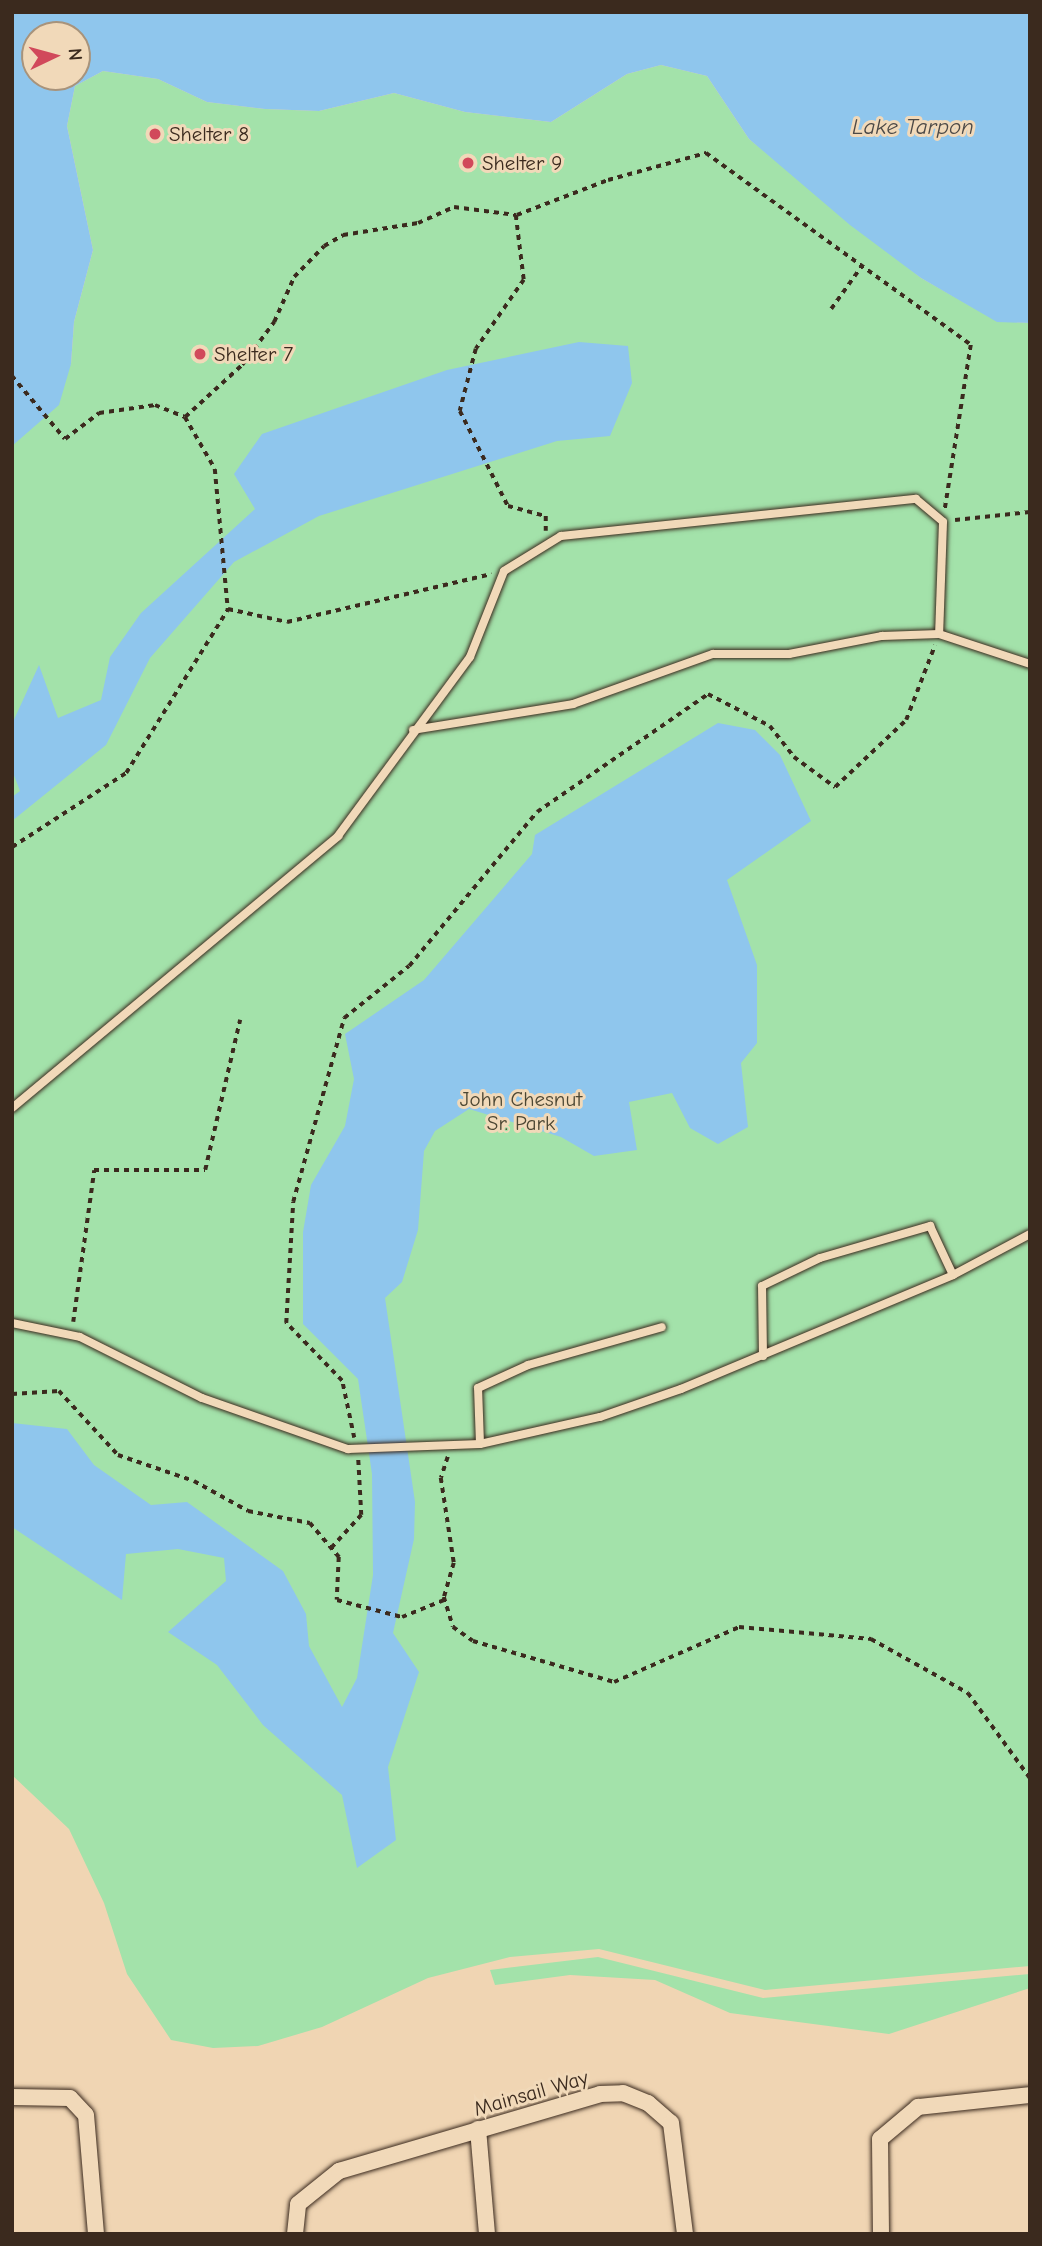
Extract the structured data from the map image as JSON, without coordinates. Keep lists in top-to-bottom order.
{
  "streets": {
    "street": ["Mainsail Way"]
  },
  "water": ["Lake Tarpon"],
  "parks": ["John Chesnut Sr. Park"],
  "places": ["Shelter 8", "Shelter 9", "Shelter 7"],
  "north": "right"
}
